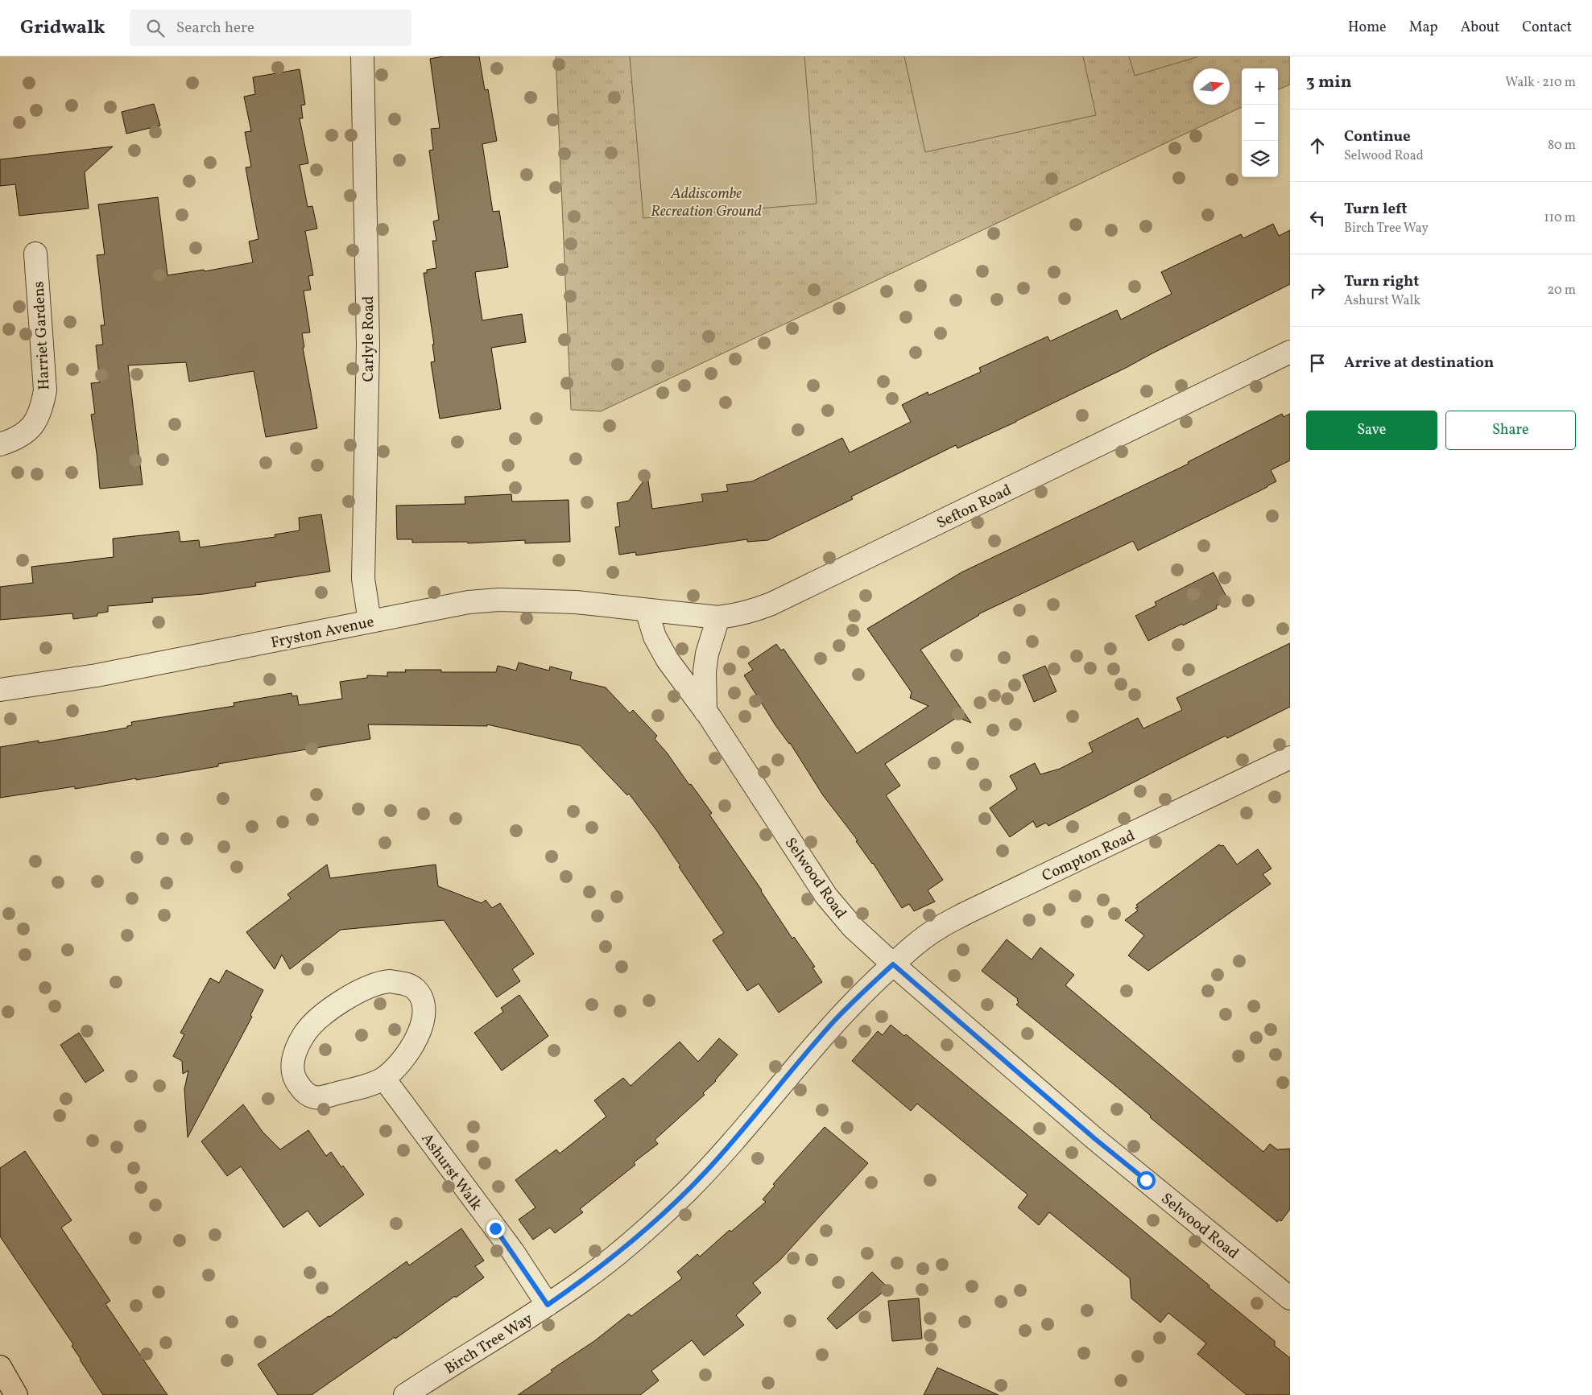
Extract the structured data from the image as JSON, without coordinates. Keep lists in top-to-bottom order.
{
  "streets": {
    "street": [
      "Harriet Gardens",
      "Carlyle Road",
      "Sefton Road",
      "Fryston Avenue",
      "Compton Road",
      "Selwood Road",
      "Ashurst Walk",
      "Birch Tree Way"
    ]
  },
  "crossings": [
    ["Carlyle Road", "Fryston Avenue"],
    ["Sefton Road", "Fryston Avenue"],
    ["Sefton Road", "Selwood Road"],
    ["Fryston Avenue", "Selwood Road"],
    ["Compton Road", "Selwood Road"],
    ["Compton Road", "Birch Tree Way"],
    ["Selwood Road", "Birch Tree Way"],
    ["Ashurst Walk", "Birch Tree Way"]
  ],
  "parks": ["Addiscombe Recreation Ground"],
  "north": "right",
  "page": {
    "header": "Gridwalk",
    "search": "Search here",
    "nav": [
      "Home",
      "Map",
      "About",
      "Contact"
    ],
    "heading": ["3 min", "Walk · 210 m"],
    "map_buttons": ["+", "−"],
    "list": [
      ["Continue", "Selwood Road", "80 m"],
      ["Turn left", "Birch Tree Way", "110 m"],
      ["Turn right", "Ashurst Walk", "20 m"],
      "Arrive at destination"
    ],
    "buttons": ["Save", "Share"]
  }
}
